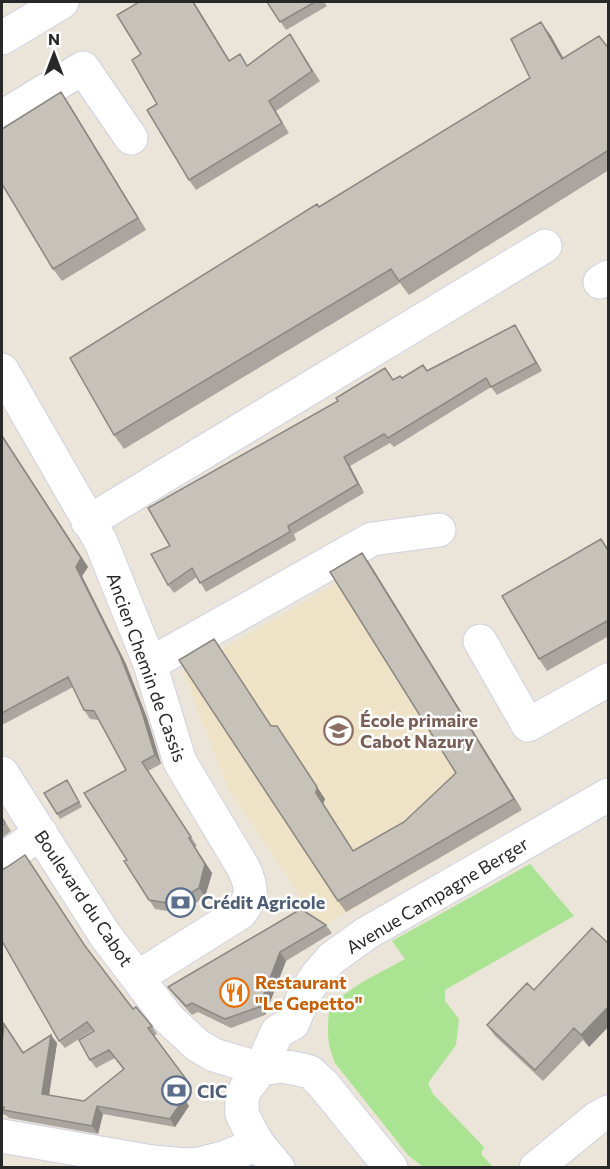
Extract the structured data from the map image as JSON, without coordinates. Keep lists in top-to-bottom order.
{
  "streets": {
    "street": ["Ancien Chemin de Cassis", "Avenue Campagne Berger", "Boulevard du Cabot"]
  },
  "crossings": [
    ["Ancien Chemin de Cassis", "Boulevard du Cabot"],
    ["Avenue Campagne Berger", "Boulevard du Cabot"]
  ],
  "places": {
    "school or university": ["École primaire Cabot Nazury"],
    "bank": ["Crédit Agricole", "CIC"],
    "restaurant": ["Restaurant \"Le Gepetto\""]
  },
  "north": "top"
}
